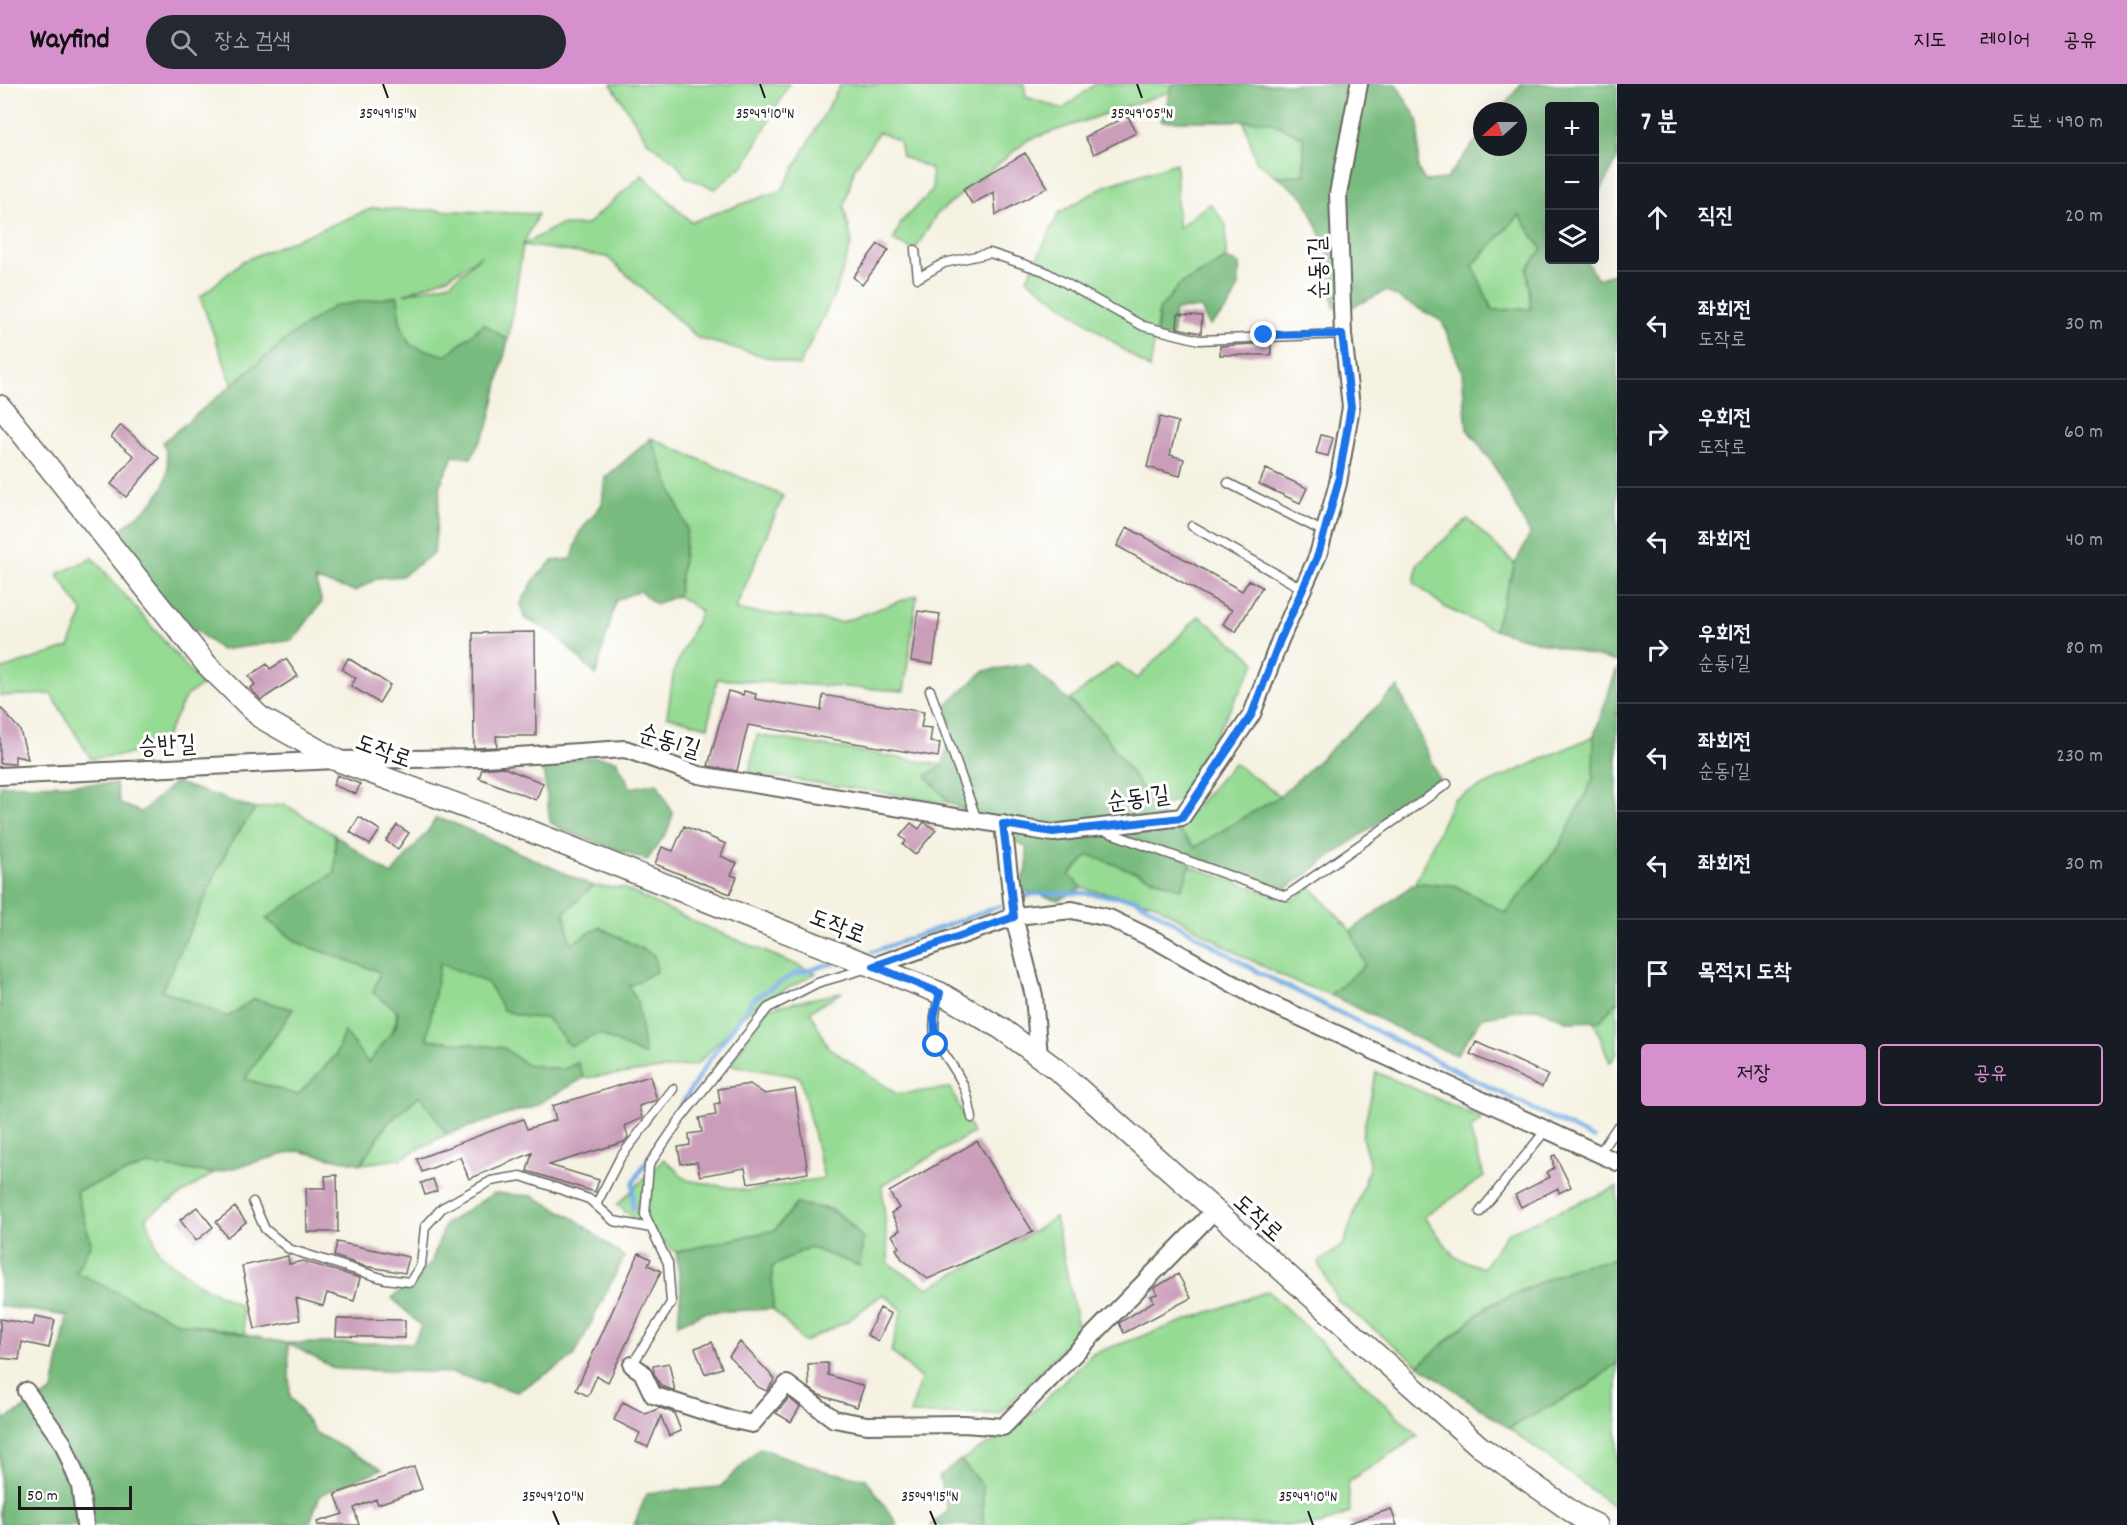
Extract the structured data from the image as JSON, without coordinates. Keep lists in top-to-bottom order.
{
  "streets": {
    "street": ["순동1길", "승반길", "도작로"]
  },
  "crossings": [
    ["순동1길", "승반길"],
    ["순동1길", "도작로"],
    ["승반길", "도작로"]
  ],
  "scale_bar": "50 m",
  "north": "left",
  "page": {
    "header": "Wayfind",
    "search": "장소 검색",
    "nav": ["지도", "레이어", "공유"],
    "heading": ["7 분", "도보 · 490 m"],
    "map_buttons": ["+", "−"],
    "list": [
      ["직진", "20 m"],
      ["좌회전", "도작로", "30 m"],
      ["우회전", "도작로", "60 m"],
      ["좌회전", "40 m"],
      ["우회전", "순동1길", "80 m"],
      ["좌회전", "순동1길", "230 m"],
      ["좌회전", "30 m"],
      "목적지 도착"
    ],
    "buttons": ["저장", "공유"],
    "scale": "50 m"
  },
  "coordinates": [
    "35°49'15\"N",
    "35°49'10\"N",
    "35°49'05\"N",
    "35°49'20\"N"
  ]
}
